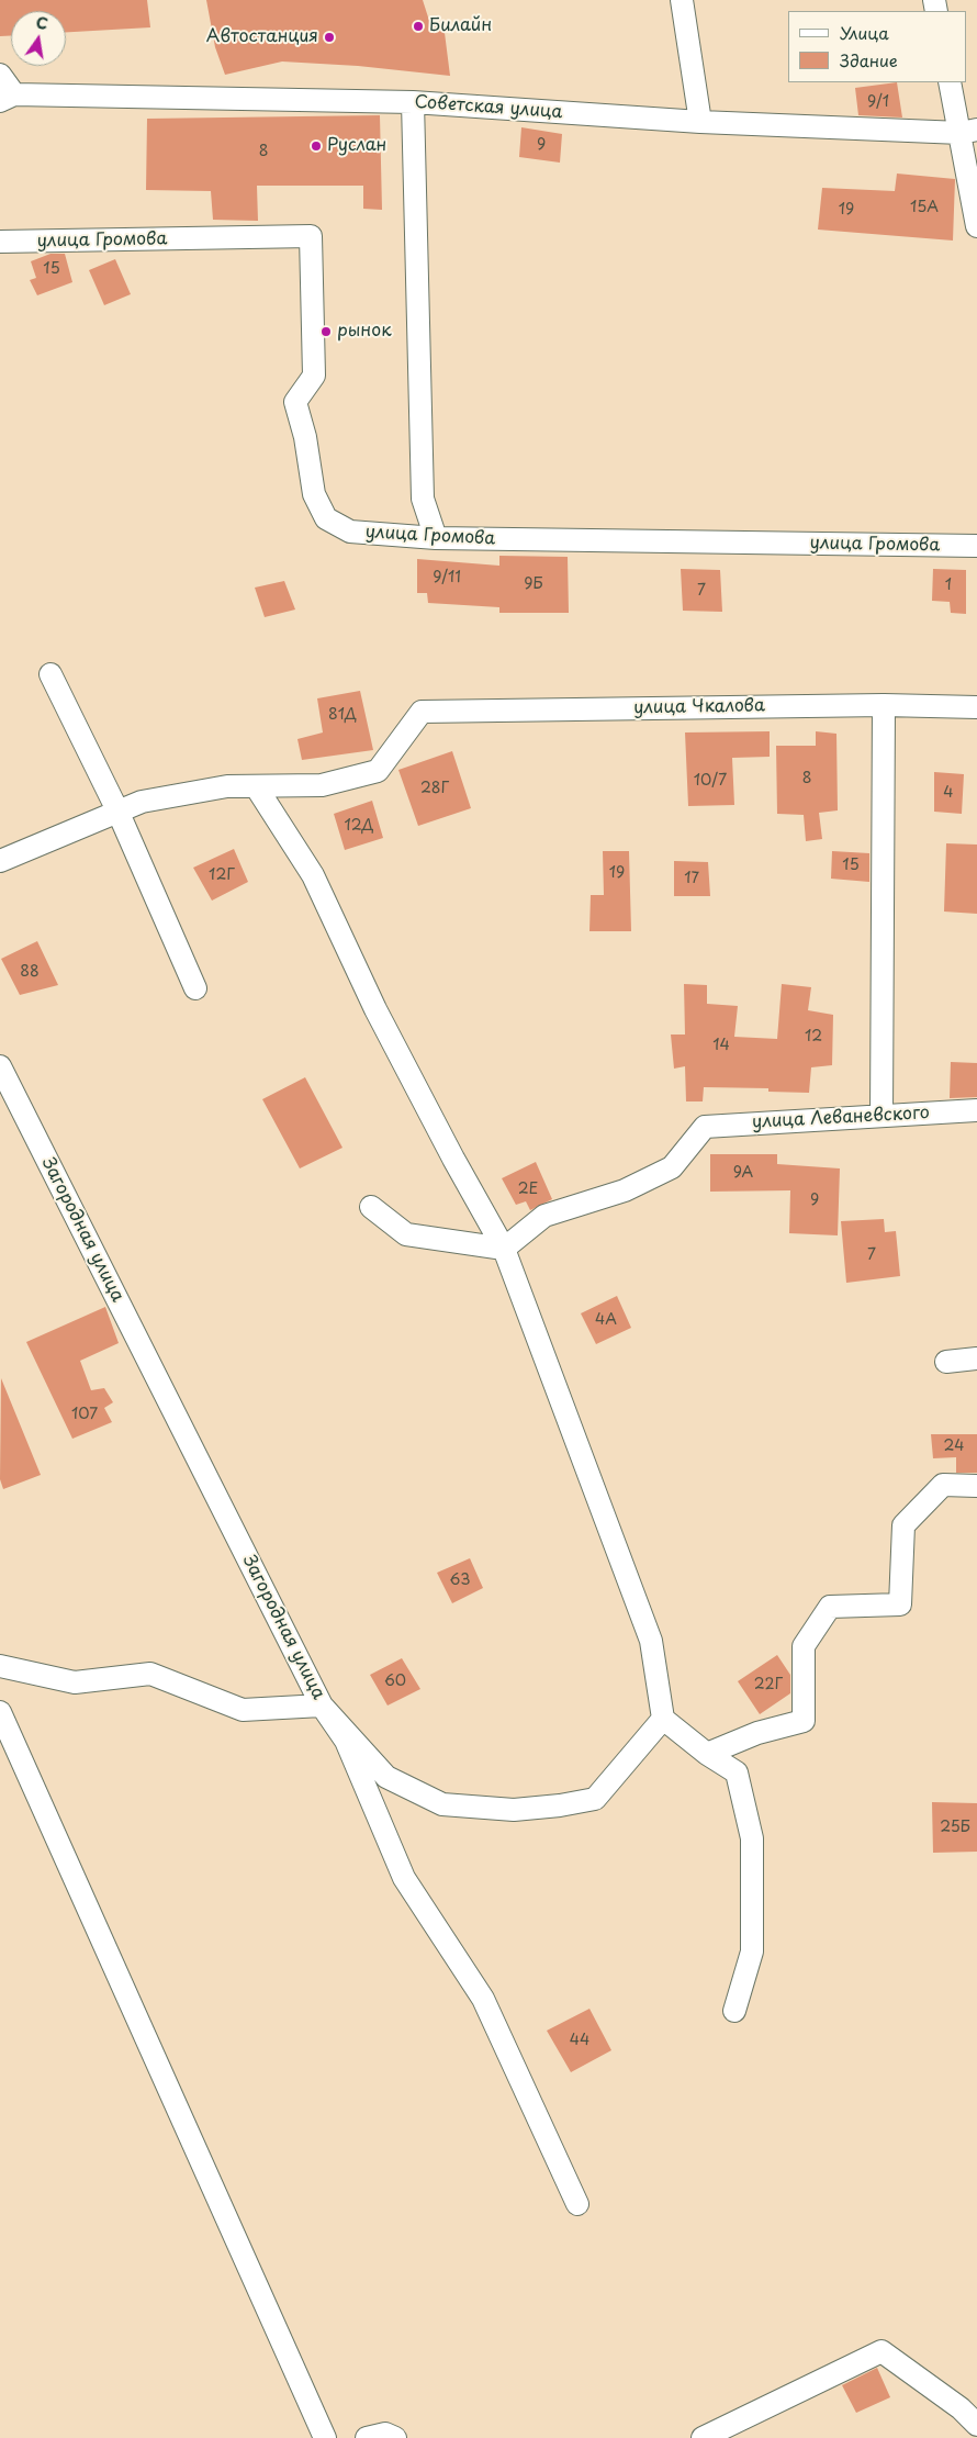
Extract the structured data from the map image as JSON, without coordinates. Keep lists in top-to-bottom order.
{
  "streets": {
    "street": [
      "Советская улица",
      "улица Громова",
      "улица Чкалова",
      "улица Леваневского",
      "Загородная улица"
    ]
  },
  "places": [
    "Билайн",
    "Автостанция",
    "Руслан",
    "рынок"
  ],
  "house_numbers": [
    "9/1",
    "9",
    "8",
    "15А",
    "19",
    "15",
    "9/11",
    "9Б",
    "1",
    "7",
    "81Д",
    "8",
    "10/7",
    "28Г",
    "4",
    "12Д",
    "15",
    "19",
    "12Г",
    "17",
    "88",
    "12",
    "14",
    "9А",
    "2Е",
    "9",
    "7",
    "4А",
    "107",
    "24",
    "63",
    "60",
    "22Г",
    "25Б",
    "44"
  ],
  "legend": ["Улица", "Здание"],
  "north": "top"
}
